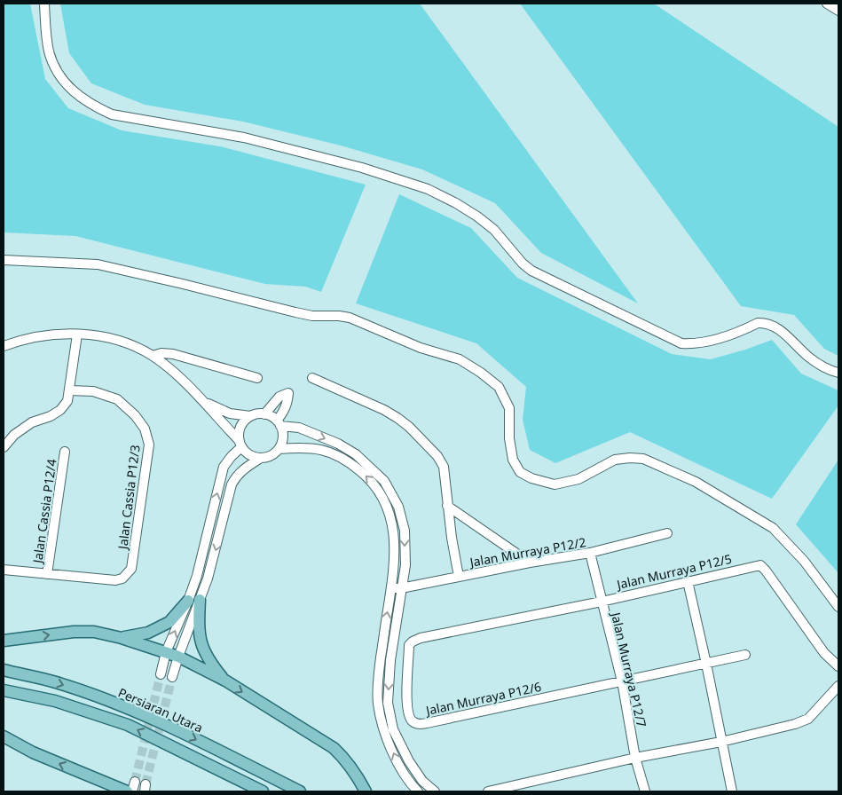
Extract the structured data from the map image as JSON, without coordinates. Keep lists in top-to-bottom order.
{
  "streets": {
    "main road": ["Persiaran Utara"],
    "street": [
      "Jalan Cassia P12/3",
      "Jalan Cassia P12/4",
      "Jalan Murraya P12/2",
      "Jalan Murraya P12/5",
      "Jalan Murraya P12/7",
      "Jalan Murraya P12/6"
    ]
  },
  "crossings": [
    ["Jalan Cassia P12/3", "Jalan Cassia P12/4"],
    ["Jalan Murraya P12/2", "Jalan Murraya P12/7"],
    ["Jalan Murraya P12/5", "Jalan Murraya P12/7"],
    ["Jalan Murraya P12/5", "Jalan Murraya P12/6"],
    ["Jalan Murraya P12/7", "Jalan Murraya P12/6"]
  ]
}
